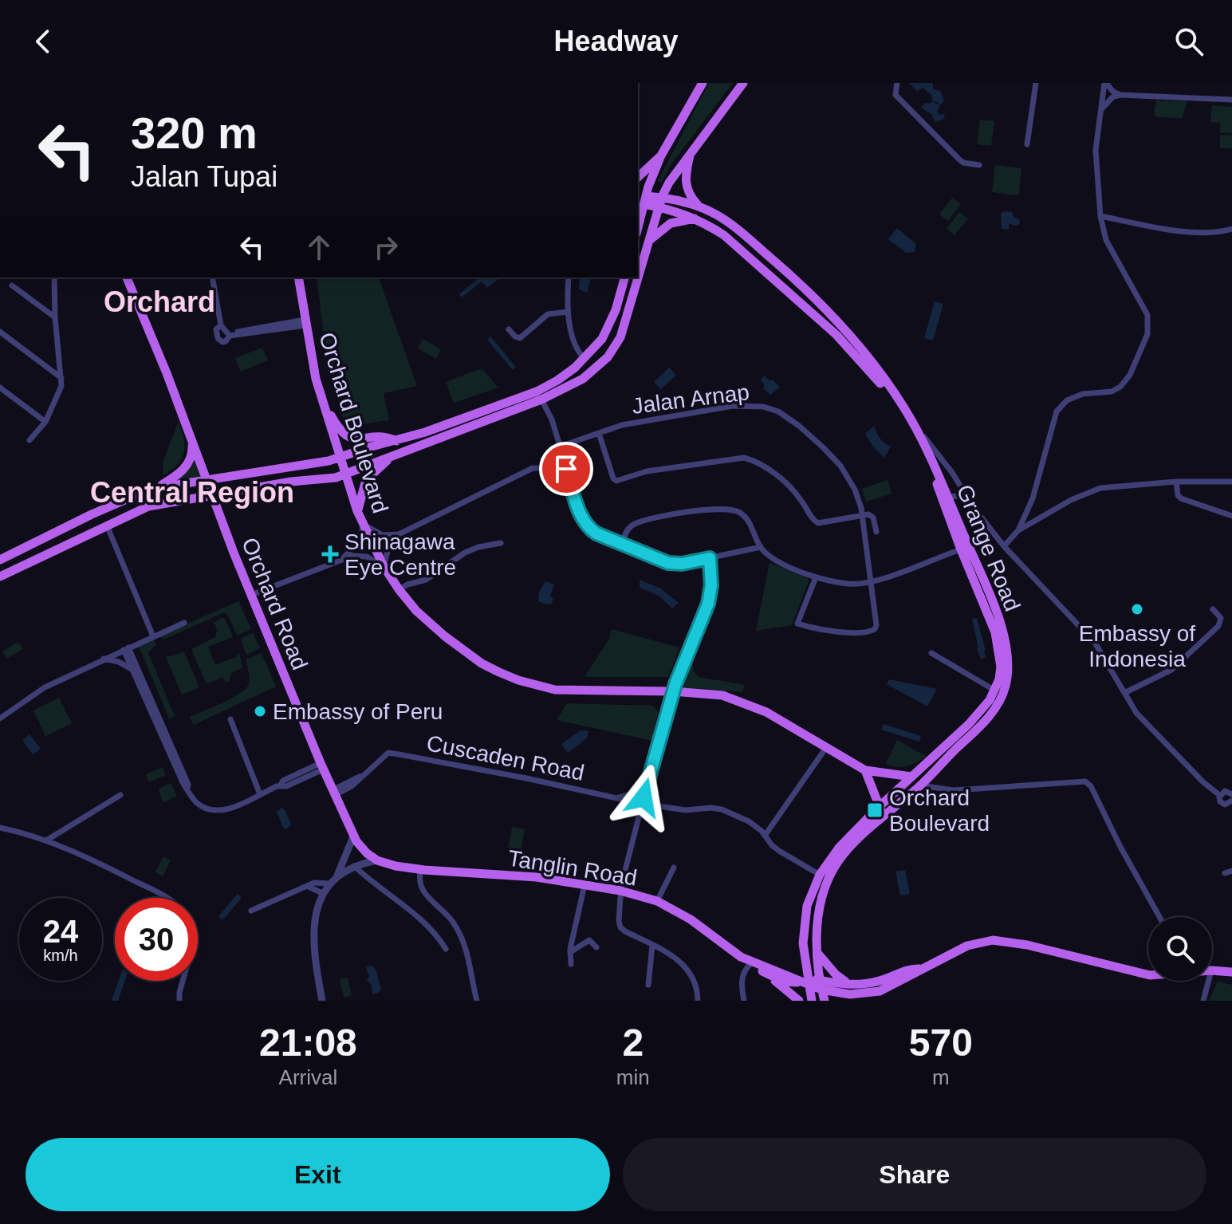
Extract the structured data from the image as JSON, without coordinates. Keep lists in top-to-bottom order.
{
  "streets": {
    "main road": [
      "Orchard Boulevard",
      "Grange Road",
      "Orchard Road",
      "Tanglin Road"
    ],
    "street": ["Jalan Arnap", "Cuscaden Road"]
  },
  "crossings": [
    ["Orchard Boulevard", "Grange Road"],
    ["Grange Road", "Cuscaden Road"],
    ["Grange Road", "Tanglin Road"],
    ["Orchard Road", "Cuscaden Road"]
  ],
  "districts": ["Orchard", "Central Region"],
  "places": {
    "health": ["Shinagawa Eye Centre"],
    "other": ["Embassy of Indonesia", "Embassy of Peru"],
    "transit": ["Orchard Boulevard"]
  },
  "page": {
    "header": "Headway",
    "turn": ["320 m", "Jalan Tupai"],
    "speed": "24 km/h",
    "limit": "30",
    "eta": [
      "21:08",
      "Arrival",
      "2",
      "min",
      "570",
      "m"
    ],
    "buttons": ["Exit", "Share"]
  }
}
